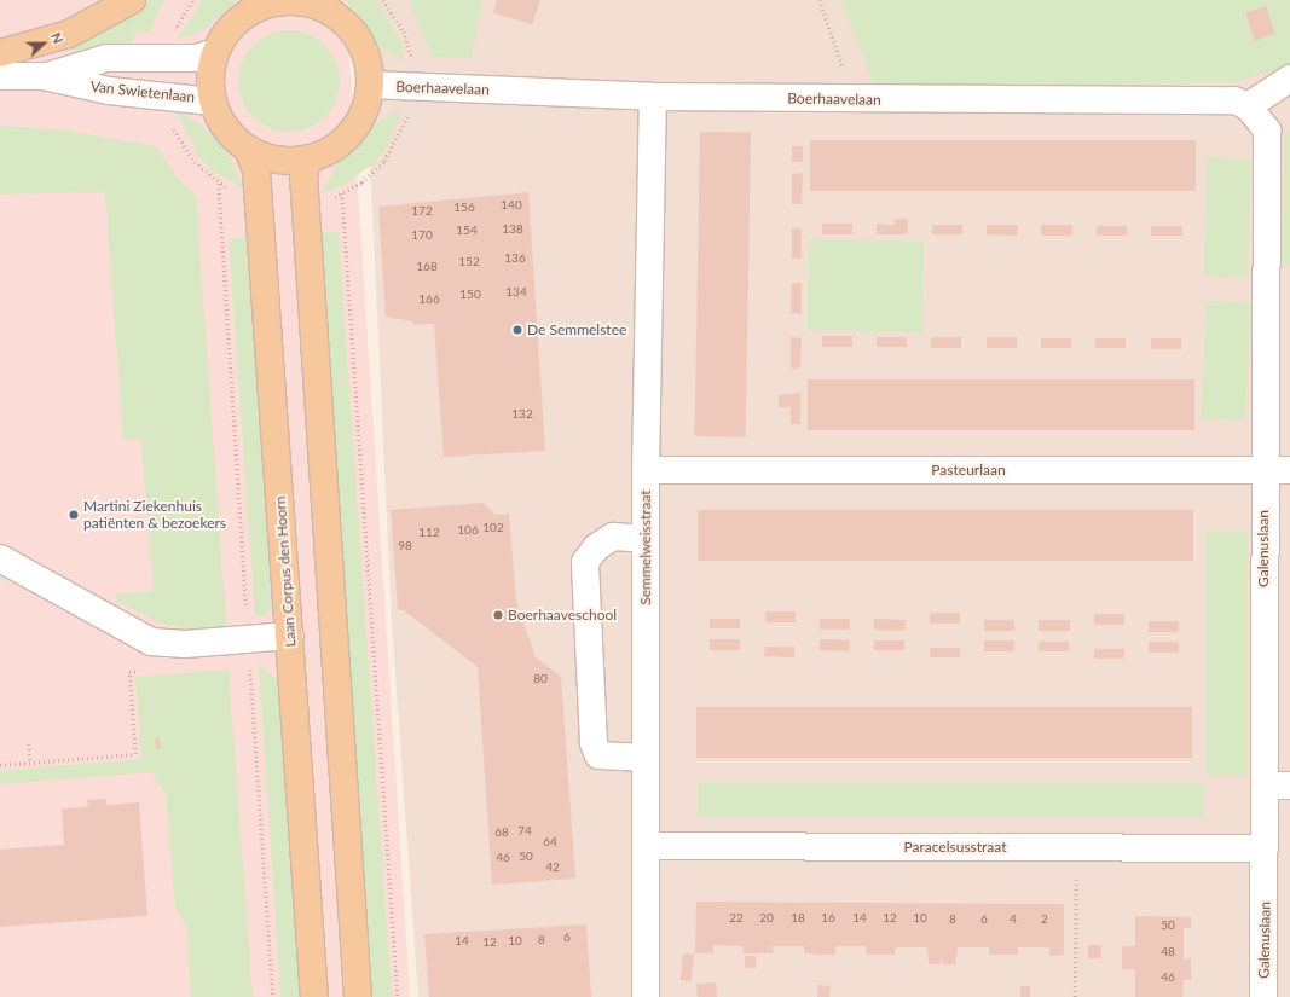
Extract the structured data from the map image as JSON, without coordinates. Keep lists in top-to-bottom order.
{
  "streets": {
    "main road": ["Laan Corpus den Hoorn"],
    "street": [
      "Boerhaavelaan",
      "Van Swietenlaan",
      "Pasteurlaan",
      "Semmelweisstraat",
      "Galenuslaan",
      "Paracelsusstraat"
    ]
  },
  "crossings": [
    ["Boerhaavelaan", "Van Swietenlaan"],
    ["Boerhaavelaan", "Semmelweisstraat"],
    ["Boerhaavelaan", "Galenuslaan"],
    ["Boerhaavelaan", "Laan Corpus den Hoorn"],
    ["Van Swietenlaan", "Laan Corpus den Hoorn"],
    ["Pasteurlaan", "Semmelweisstraat"],
    ["Pasteurlaan", "Galenuslaan"],
    ["Semmelweisstraat", "Paracelsusstraat"],
    ["Galenuslaan", "Paracelsusstraat"]
  ],
  "places": ["De Semmelstee", "Martini Ziekenhuis patiënten & bezoekers", "Boerhaaveschool"],
  "house_numbers": [
    "140",
    "156",
    "172",
    "138",
    "154",
    "170",
    "136",
    "152",
    "168",
    "134",
    "150",
    "166",
    "132",
    "102",
    "106",
    "112",
    "98",
    "80",
    "74",
    "68",
    "64",
    "50",
    "46",
    "42",
    "22",
    "20",
    "18",
    "16",
    "14",
    "12",
    "10",
    "8",
    "6",
    "4",
    "2",
    "50",
    "6",
    "8",
    "14",
    "10",
    "12",
    "48",
    "46"
  ],
  "north": "right"
}
